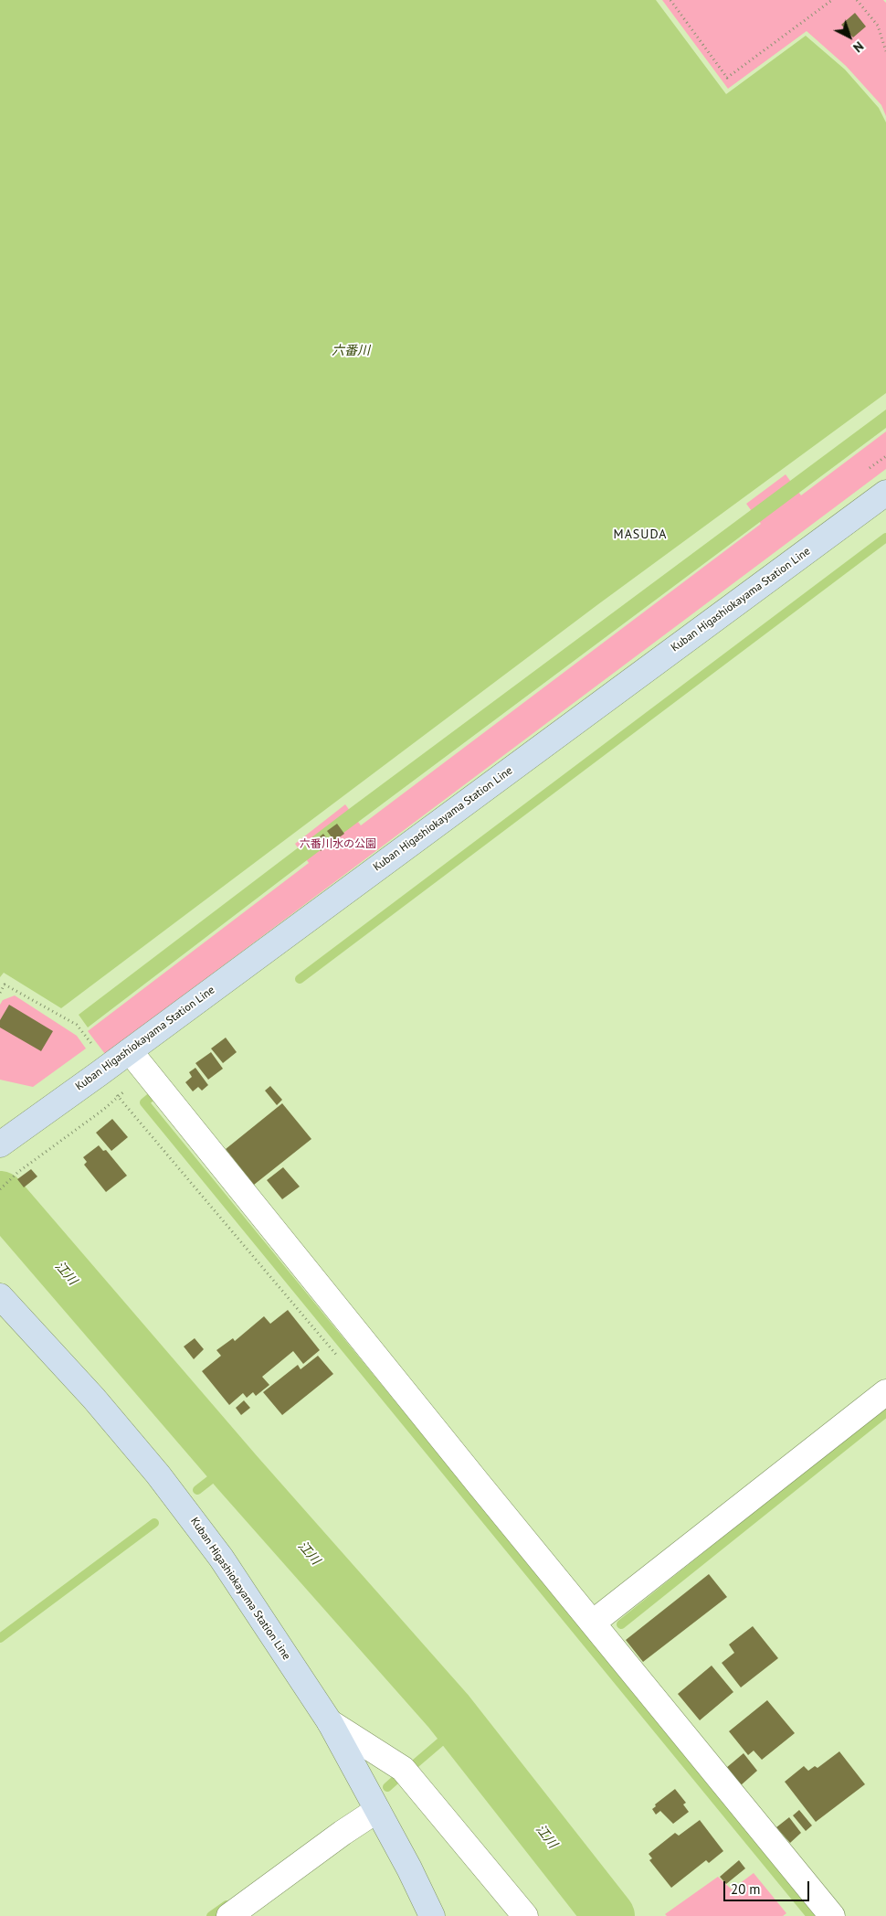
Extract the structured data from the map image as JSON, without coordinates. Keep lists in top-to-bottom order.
{
  "streets": {
    "main road": ["Kuban Higashiokayama Station Line"]
  },
  "districts": ["MASUDA"],
  "water": ["六番川", "江川"],
  "parks": ["六番川水の公園"],
  "scale_bar": "20 m",
  "north": "bottom right"
}
